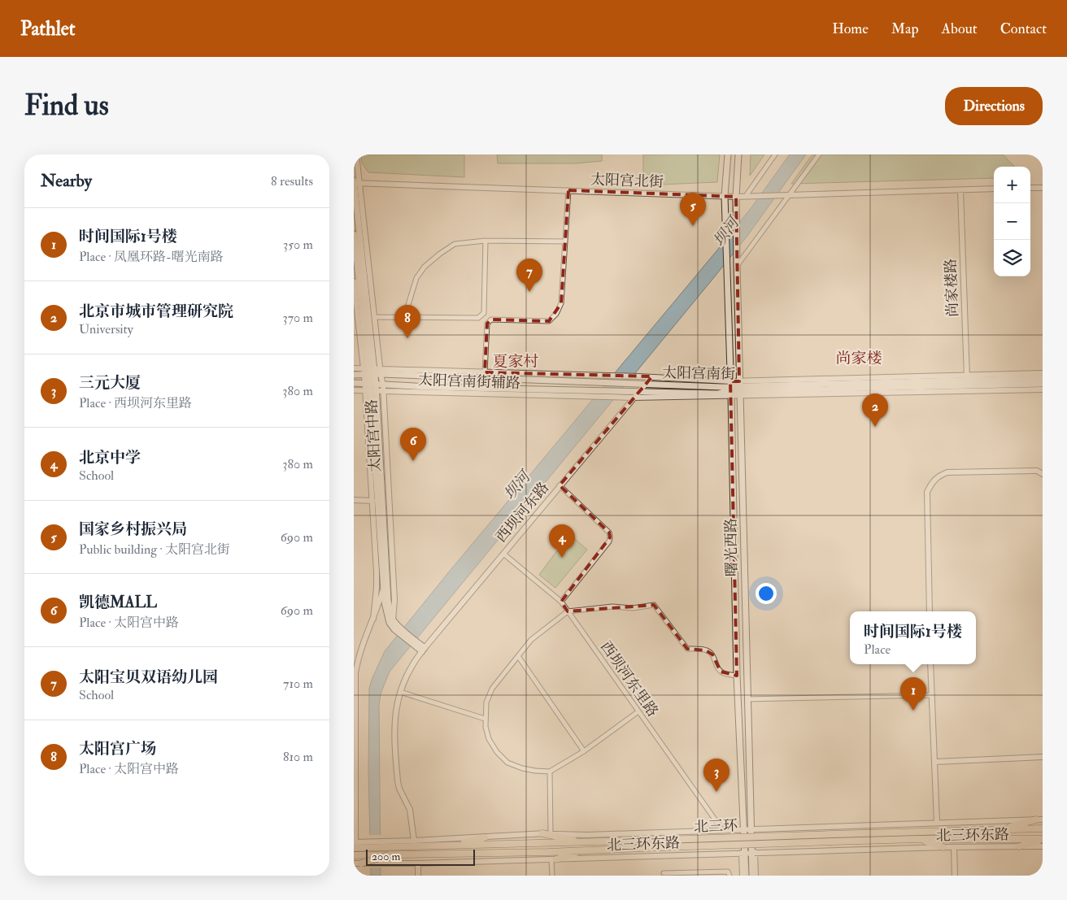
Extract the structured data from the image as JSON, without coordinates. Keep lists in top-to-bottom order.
{
  "streets": {
    "highway": ["北三环"],
    "main road": ["太阳宫南街", "太阳宫中路", "曙光西路"],
    "street": [
      "太阳宫北街",
      "尚家楼路",
      "太阳宫南街辅路",
      "西坝河东路",
      "西坝河东里路",
      "北三环东路"
    ]
  },
  "crossings": [
    ["太阳宫北街", "尚家楼路"],
    ["太阳宫北街", "太阳宫中路"],
    ["太阳宫北街", "曙光西路"],
    ["尚家楼路", "太阳宫南街"],
    ["太阳宫南街", "太阳宫南街辅路"],
    ["太阳宫南街", "太阳宫中路"],
    ["太阳宫南街", "西坝河东路"],
    ["太阳宫南街", "曙光西路"],
    ["太阳宫南街辅路", "太阳宫中路"],
    ["西坝河东路", "西坝河东里路"],
    ["西坝河东路", "北三环东路"],
    ["曙光西路", "北三环东路"],
    ["西坝河东里路", "北三环东路"],
    ["北三环", "北三环东路"]
  ],
  "districts": ["尚家楼", "夏家村"],
  "water": ["坝河"],
  "scale_bar": "200 m",
  "page": {
    "header": "Pathlet",
    "nav": [
      "Home",
      "Map",
      "About",
      "Contact"
    ],
    "buttons": "Directions",
    "title": "Find us",
    "heading": ["Nearby", "8 results"],
    "map_buttons": ["+", "−"],
    "pins": [
      "5",
      "7",
      "8",
      "2",
      "6",
      "4",
      "1",
      "3"
    ],
    "list": [
      {
        "mark": "1",
        "name": "时间国际1号楼",
        "note": "Place · 凤凰环路-曙光南路",
        "value": "350 m"
      },
      {
        "mark": "2",
        "name": "北京市城市管理研究院",
        "note": "University",
        "value": "370 m"
      },
      {
        "mark": "3",
        "name": "三元大厦",
        "note": "Place · 西坝河东里路",
        "value": "380 m"
      },
      {
        "mark": "4",
        "name": "北京中学",
        "note": "School",
        "value": "380 m"
      },
      {
        "mark": "5",
        "name": "国家乡村振兴局",
        "note": "Public building · 太阳宫北街",
        "value": "690 m"
      },
      {
        "mark": "6",
        "name": "凯德MALL",
        "note": "Place · 太阳宫中路",
        "value": "690 m"
      },
      {
        "mark": "7",
        "name": "太阳宝贝双语幼儿园",
        "note": "School",
        "value": "710 m"
      },
      {
        "mark": "8",
        "name": "太阳宫广场",
        "note": "Place · 太阳宫中路",
        "value": "810 m"
      }
    ],
    "popup": ["时间国际1号楼", "Place"],
    "scale": "200 m"
  }
}
